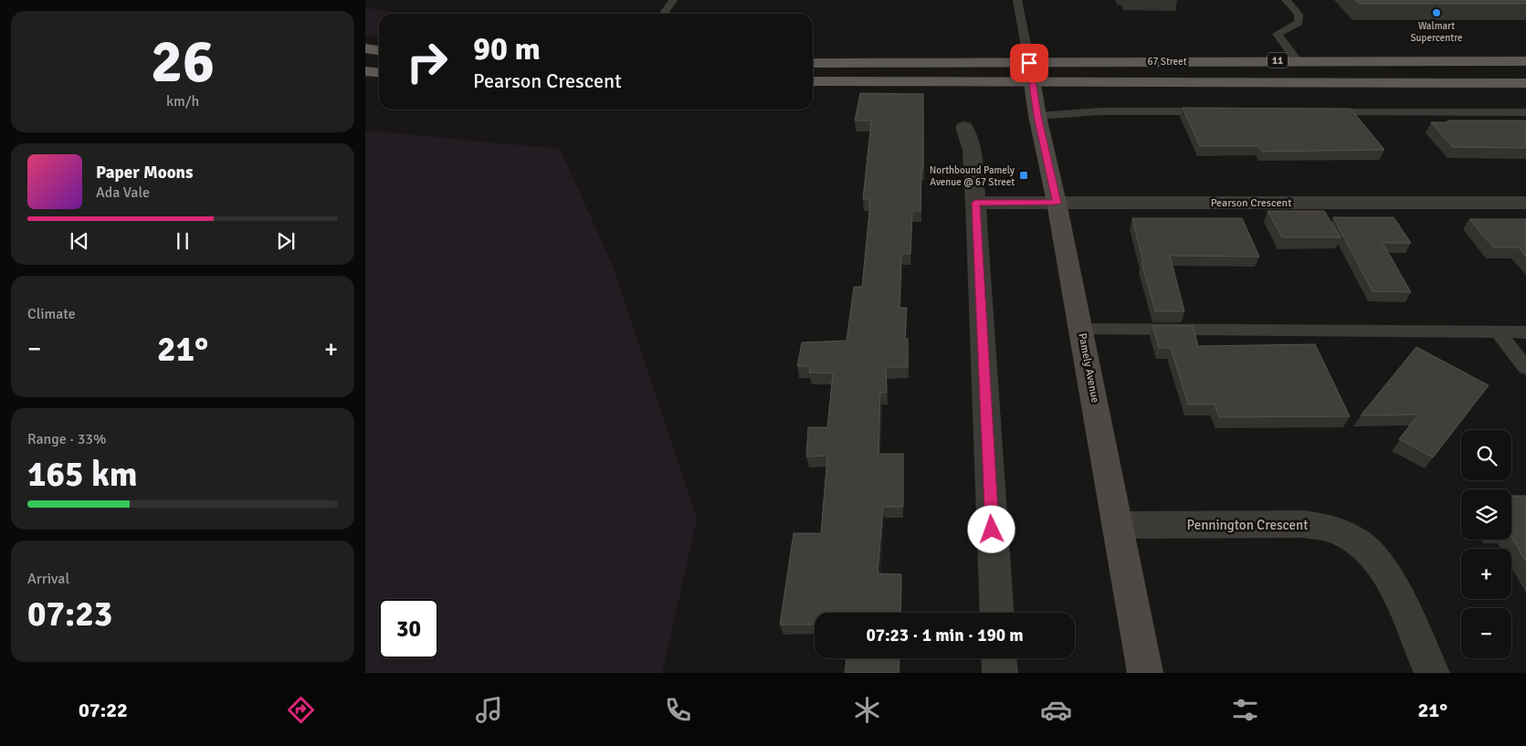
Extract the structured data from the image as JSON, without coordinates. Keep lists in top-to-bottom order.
{
  "streets": {
    "main road": ["11", "67 Street"],
    "street": ["Pearson Crescent", "Pamely Avenue", "Pennington Crescent"]
  },
  "crossings": [
    ["67 Street", "Pamely Avenue"],
    ["Pearson Crescent", "Pamely Avenue"],
    ["Pamely Avenue", "Pennington Crescent"]
  ],
  "places": {
    "other": ["Walmart Supercentre"],
    "transit": ["Northbound Pamely Avenue @ 67 Street"]
  },
  "page": {
    "tile": [
      ["26", "km/h"],
      "Climate",
      ["Range · 33%", "165 km"],
      ["Arrival", "07:23"]
    ],
    "turn": ["90 m", "Pearson Crescent"],
    "song": ["Paper Moons", "Ada Vale"],
    "heat": ["−", "21°", "+"],
    "map_buttons": ["+", "−"],
    "limit": "30",
    "trip": "07:23 · 1 min · 190 m",
    "tabs": ["07:22", "21°"]
  }
}
